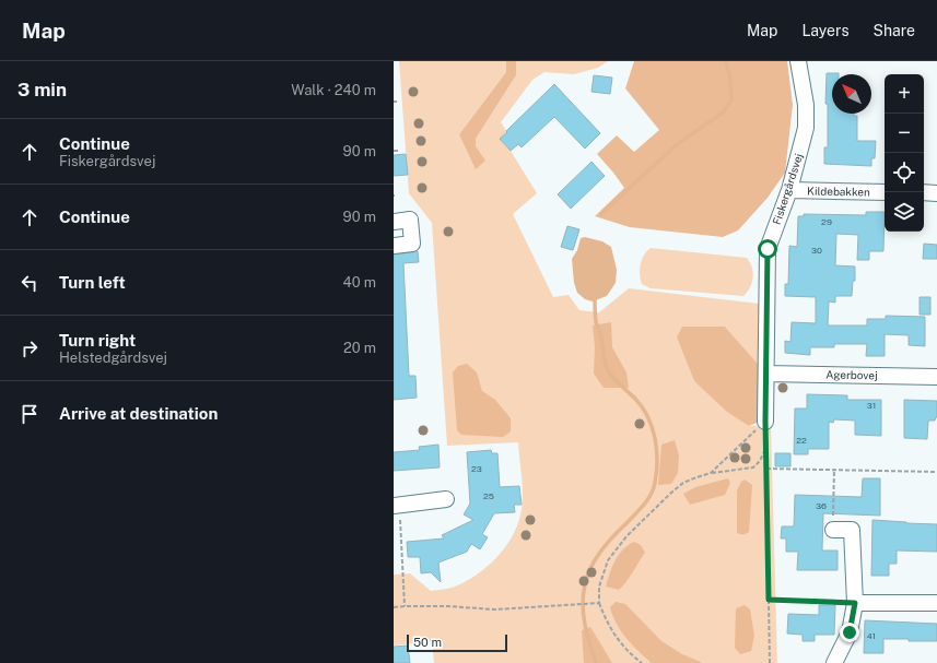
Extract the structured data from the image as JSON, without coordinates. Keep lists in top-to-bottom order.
{
  "streets": {
    "street": ["Fiskergårdsvej", "Kildebakken", "Agerbovej"]
  },
  "crossings": [
    ["Fiskergårdsvej", "Kildebakken"],
    ["Fiskergårdsvej", "Agerbovej"]
  ],
  "house_numbers": [
    "29",
    "30",
    "31",
    "22",
    "23",
    "25",
    "36",
    "41"
  ],
  "scale_bar": "50 m",
  "north": "top left",
  "page": {
    "header": "Map",
    "nav": ["Map", "Layers", "Share"],
    "heading": ["3 min", "Walk · 240 m"],
    "map_buttons": ["+", "−"],
    "list": [
      ["Continue", "Fiskergårdsvej", "90 m"],
      ["Continue", "90 m"],
      ["Turn left", "40 m"],
      ["Turn right", "Helstedgårdsvej", "20 m"],
      "Arrive at destination"
    ],
    "scale": "50 m"
  }
}
